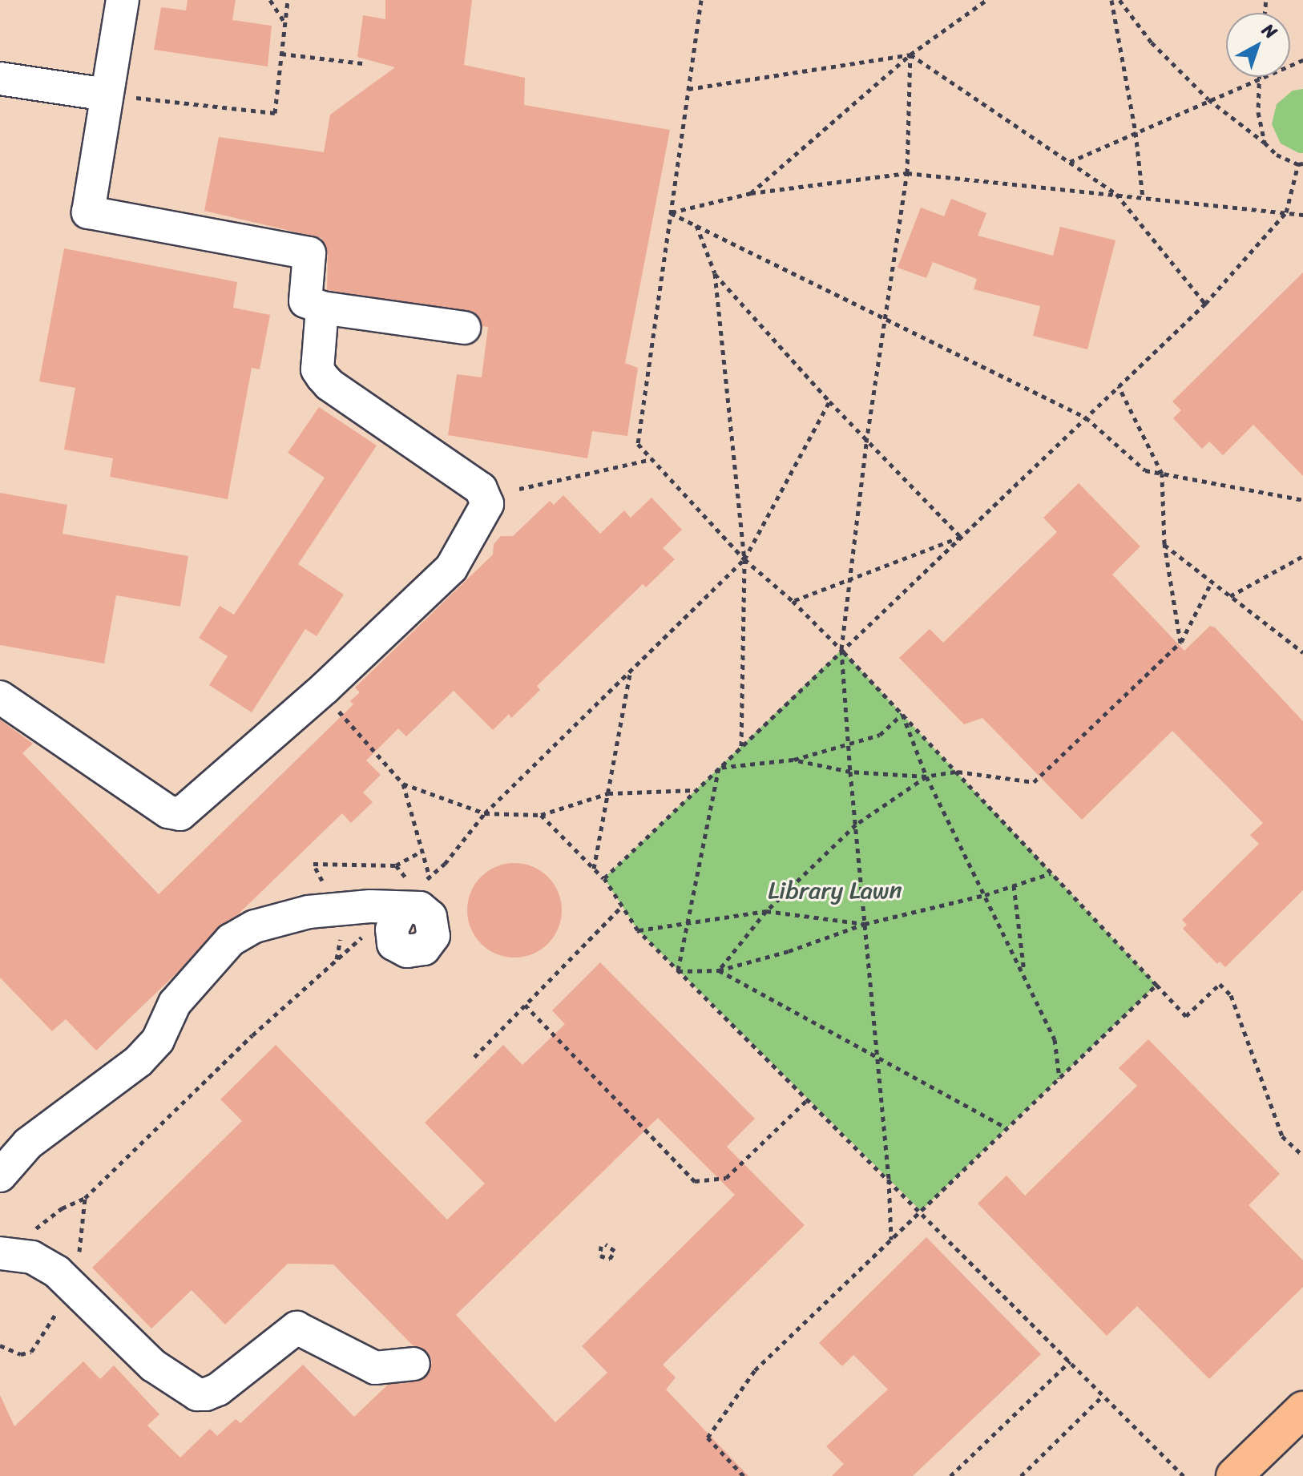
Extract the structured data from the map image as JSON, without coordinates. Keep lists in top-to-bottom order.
{
  "parks": ["Library Lawn"],
  "north": "top right"
}
